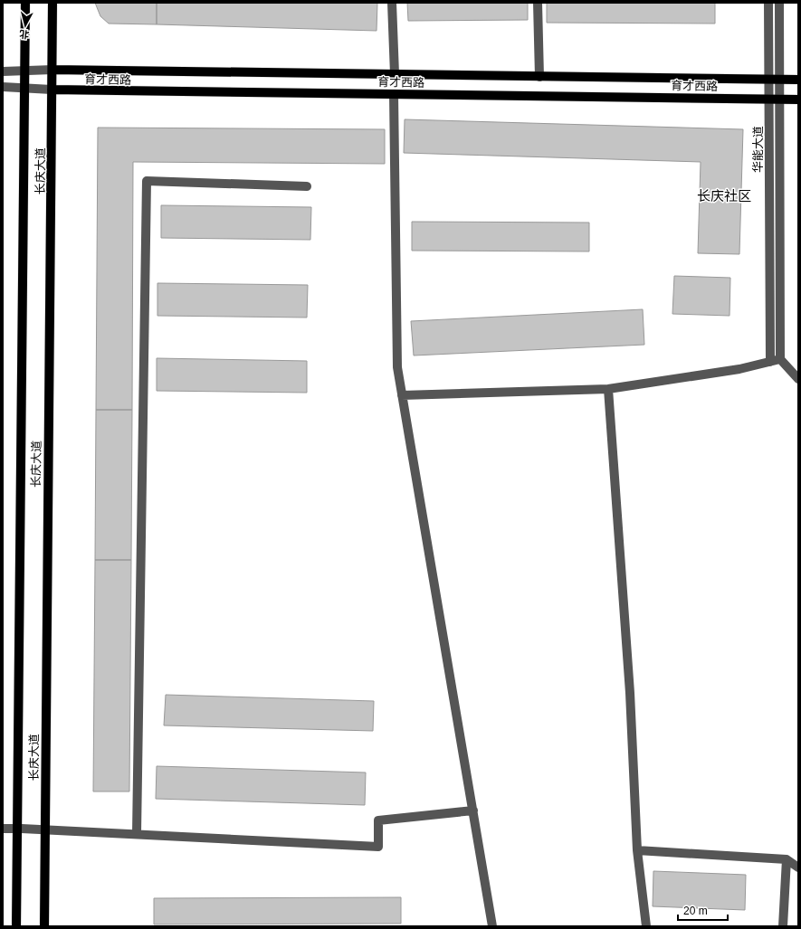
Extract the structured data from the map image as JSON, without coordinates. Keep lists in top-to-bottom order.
{
  "streets": {
    "main road": ["育才西路", "长庆大道"],
    "street": ["华能大道"]
  },
  "crossings": [
    ["育才西路", "华能大道"],
    ["育才西路", "长庆大道"]
  ],
  "districts": ["长庆社区"],
  "scale_bar": "20 m",
  "north": "bottom"
}
